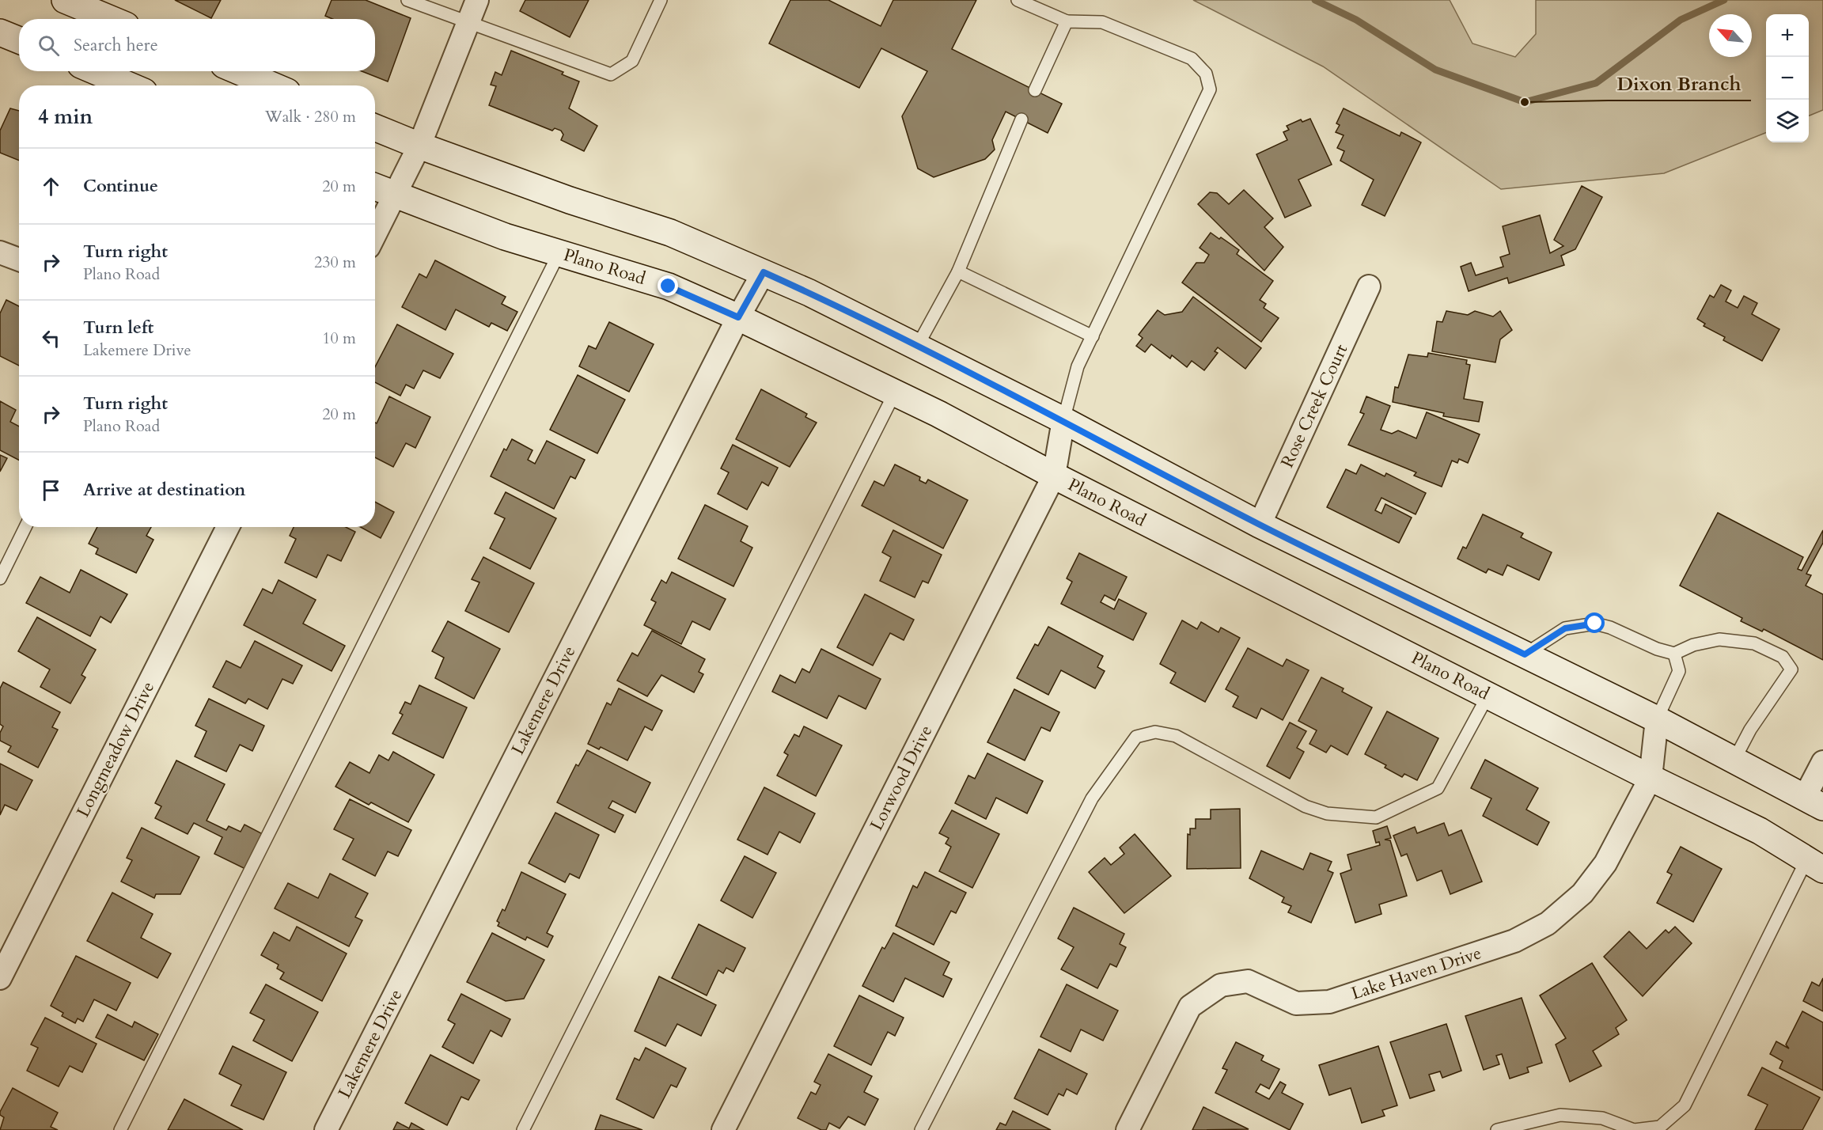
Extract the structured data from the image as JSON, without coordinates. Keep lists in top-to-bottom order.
{
  "streets": {
    "main road": ["Plano Road"],
    "street": [
      "Rose Creek Court",
      "Lakemere Drive",
      "Longmeadow Drive",
      "Lorwood Drive",
      "Lake Haven Drive"
    ]
  },
  "crossings": [
    ["Plano Road", "Lakemere Drive"],
    ["Plano Road", "Lorwood Drive"],
    ["Plano Road", "Lake Haven Drive"]
  ],
  "places": ["Dixon Branch"],
  "north": "top left",
  "page": {
    "map_buttons": ["+", "−"],
    "search": "Search here",
    "heading": ["4 min", "Walk · 280 m"],
    "list": [
      ["Continue", "20 m"],
      ["Turn right", "Plano Road", "230 m"],
      ["Turn left", "Lakemere Drive", "10 m"],
      ["Turn right", "Plano Road", "20 m"],
      "Arrive at destination"
    ]
  }
}
